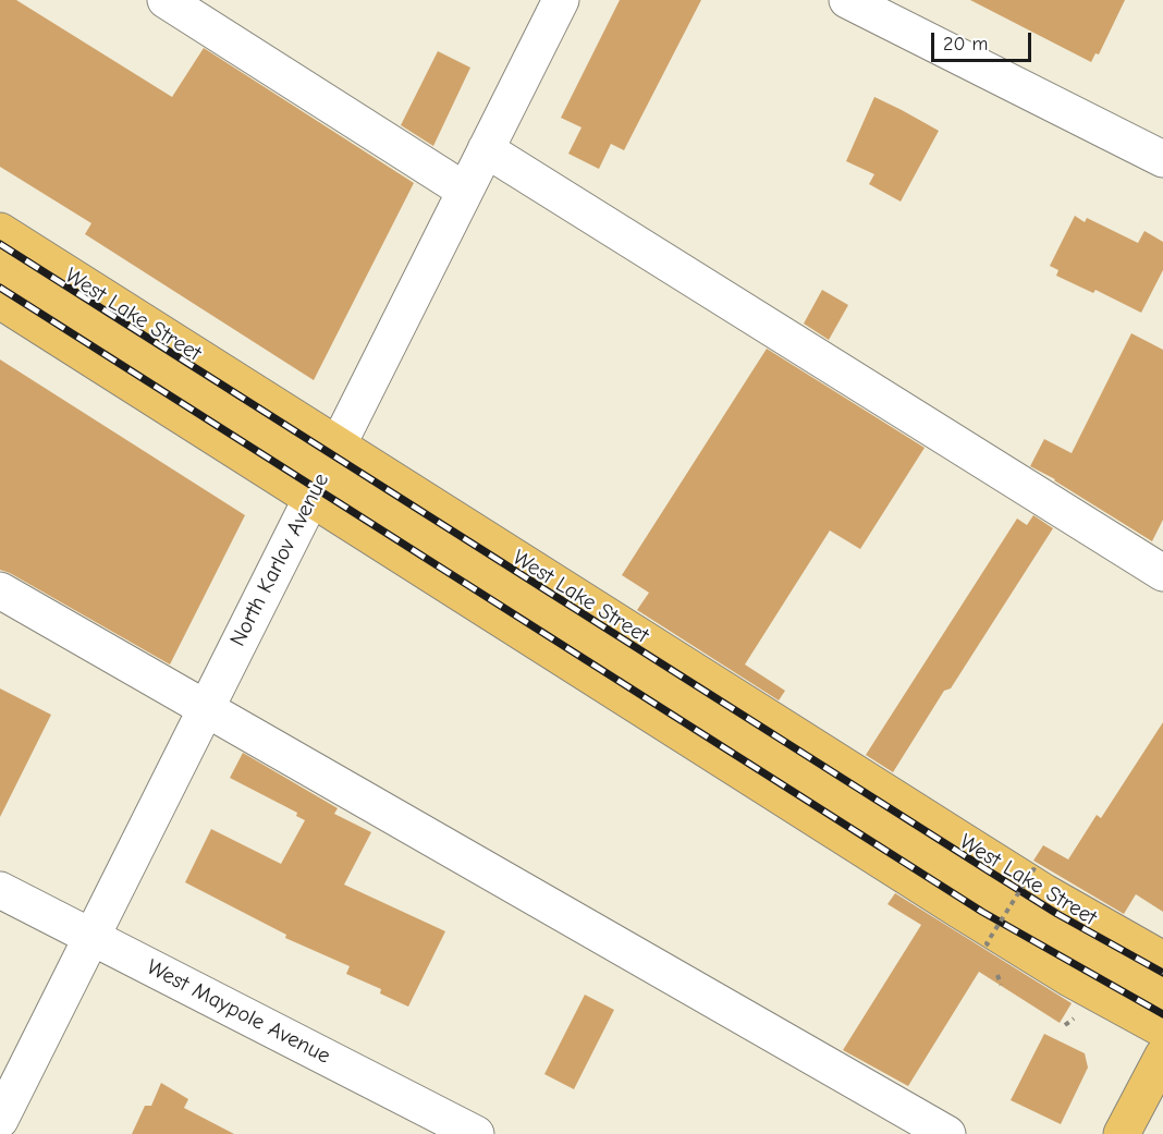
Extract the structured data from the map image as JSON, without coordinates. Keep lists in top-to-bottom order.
{
  "streets": {
    "main road": ["West Lake Street"],
    "street": ["North Karlov Avenue", "West Maypole Avenue"]
  },
  "crossings": [
    ["West Lake Street", "North Karlov Avenue"],
    ["North Karlov Avenue", "West Maypole Avenue"]
  ],
  "scale_bar": "20 m"
}
